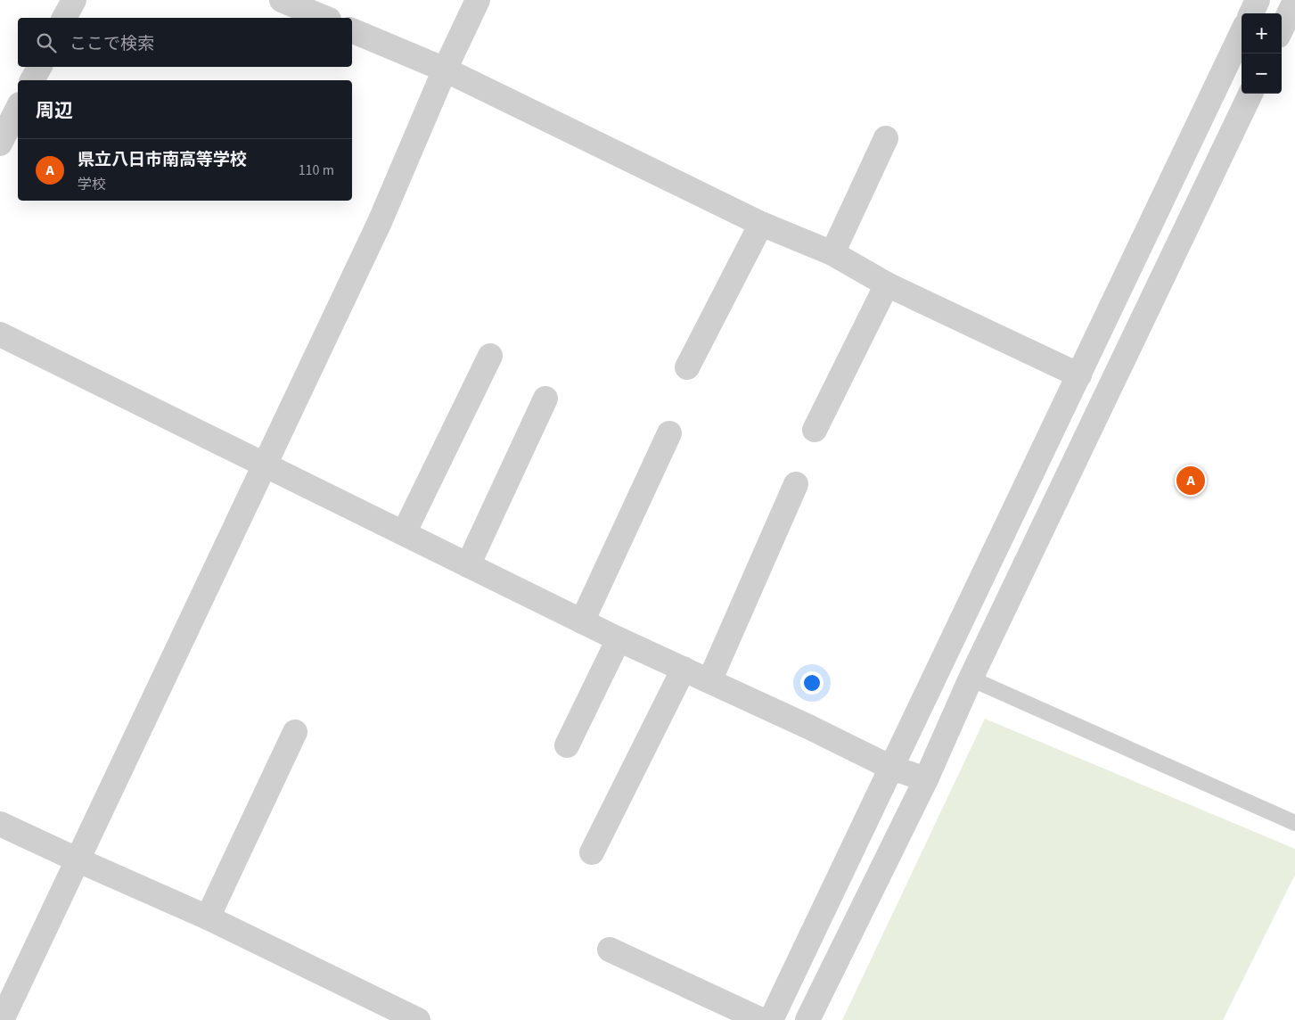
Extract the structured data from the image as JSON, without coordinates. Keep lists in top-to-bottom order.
{
  "page": {
    "map_buttons": ["+", "−"],
    "search": "ここで検索",
    "heading": "周辺",
    "list": [
      {
        "mark": "A",
        "name": "県立八日市南高等学校",
        "note": "学校",
        "value": "110 m"
      }
    ],
    "pins": "A"
  }
}
